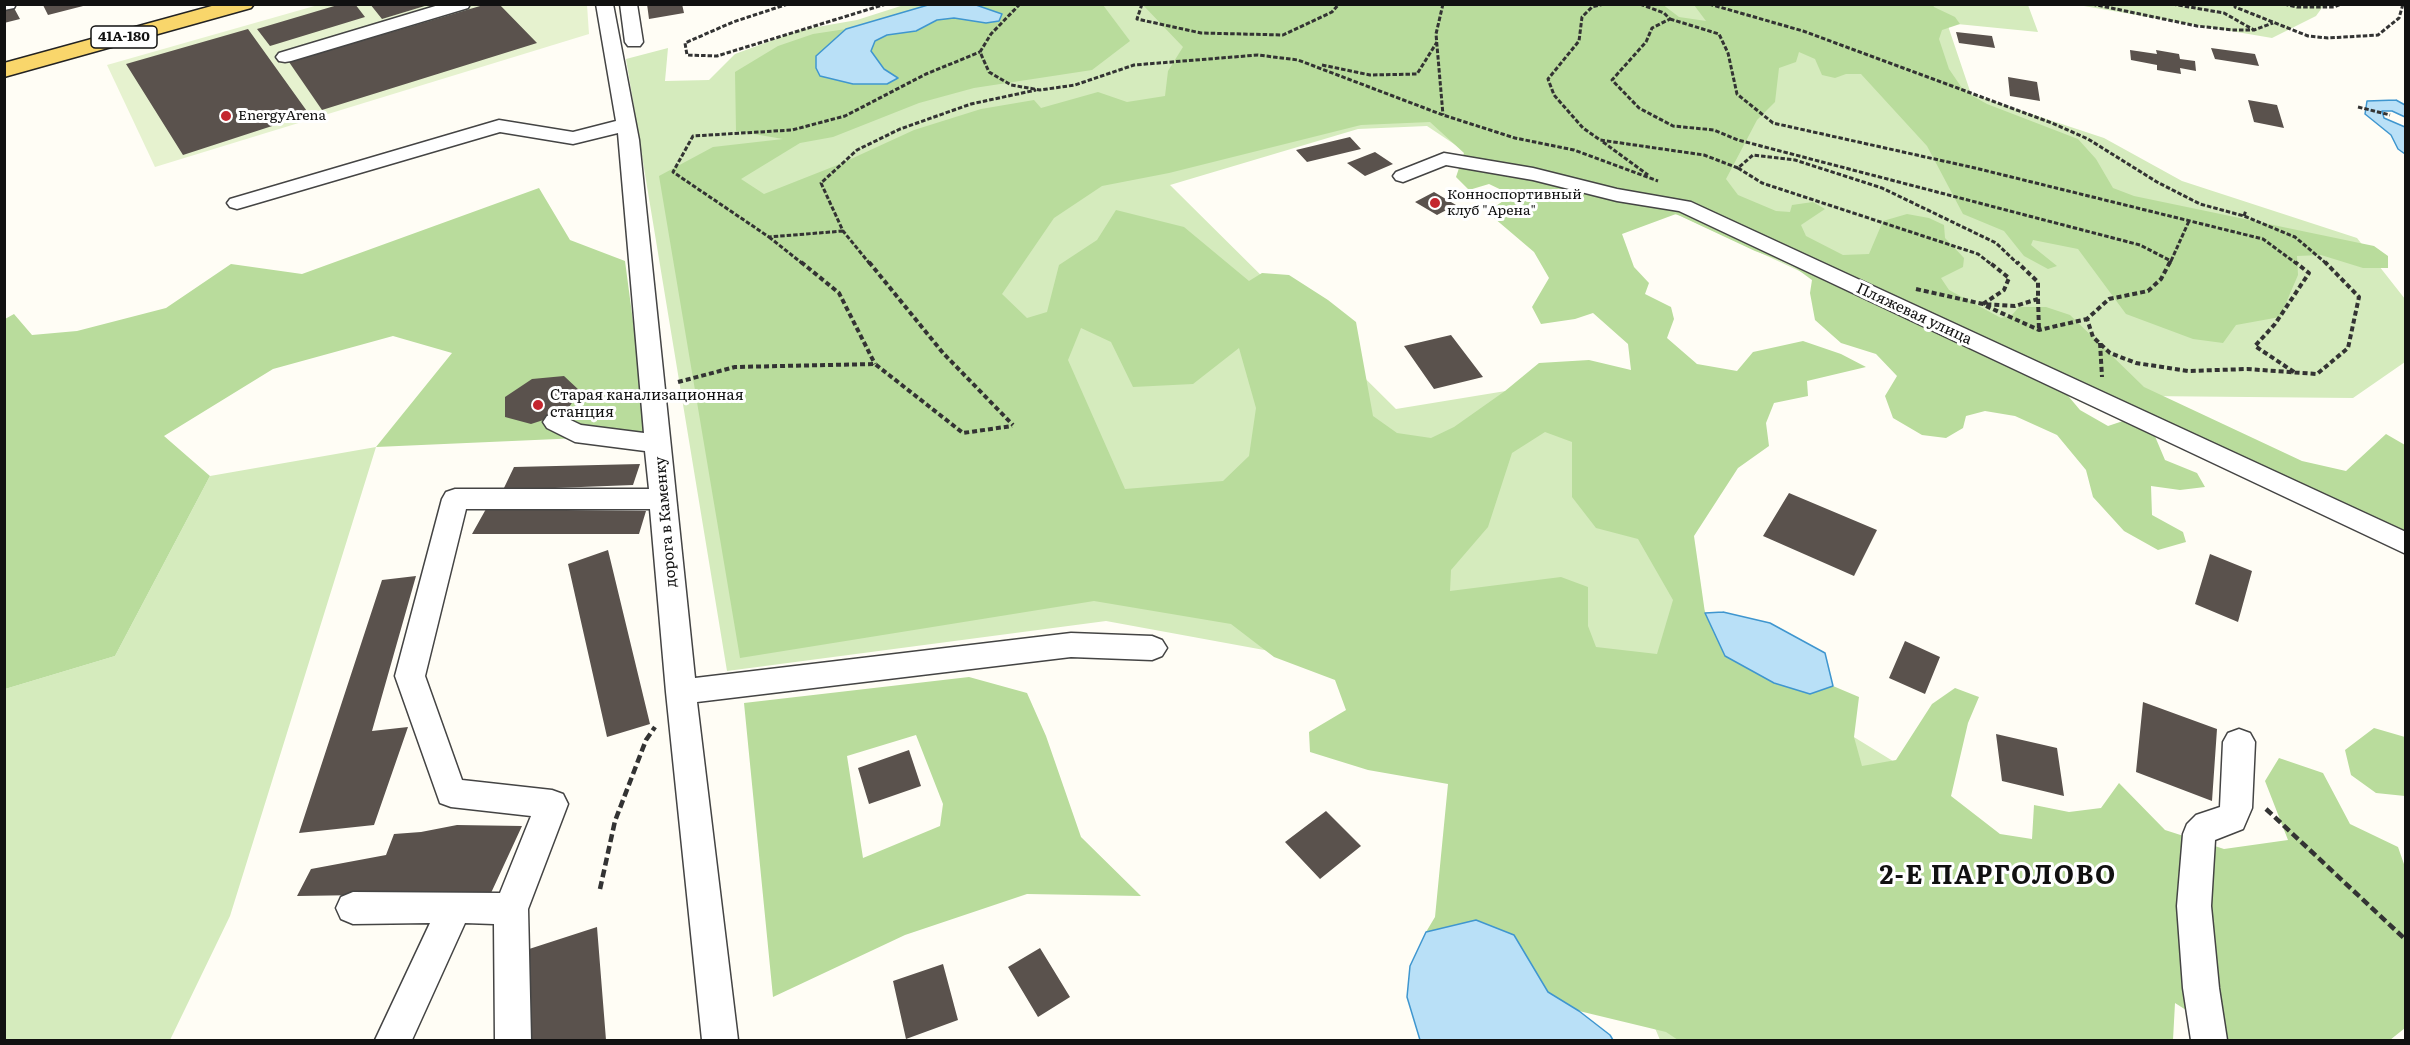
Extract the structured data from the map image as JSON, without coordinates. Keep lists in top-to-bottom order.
{
  "streets": {
    "main road": ["41А-180"],
    "street": ["Пляжевая улица", "дорога в Каменку"]
  },
  "districts": ["2-Е ПАРГОЛОВО"],
  "places": ["EnergyArena", "Конноспортивный клуб \"Арена\"", "Старая канализационная станция"]
}
